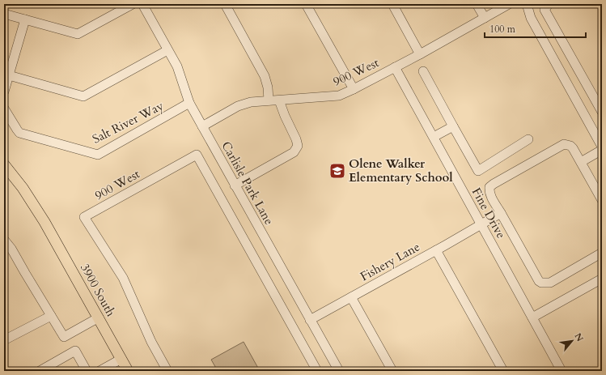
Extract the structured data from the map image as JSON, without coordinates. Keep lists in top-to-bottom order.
{
  "streets": {
    "main road": ["3900 South"],
    "street": [
      "900 West",
      "Salt River Way",
      "Carlisle Park Lane",
      "Fine Drive",
      "Fishery Lane"
    ]
  },
  "crossings": [
    ["900 West", "Carlisle Park Lane"],
    ["900 West", "Fine Drive"],
    ["Salt River Way", "Carlisle Park Lane"],
    ["Carlisle Park Lane", "Fishery Lane"],
    ["Fine Drive", "Fishery Lane"]
  ],
  "places": {
    "school or university": ["Olene Walker Elementary School"]
  },
  "scale_bar": "100 m",
  "north": "top right"
}
